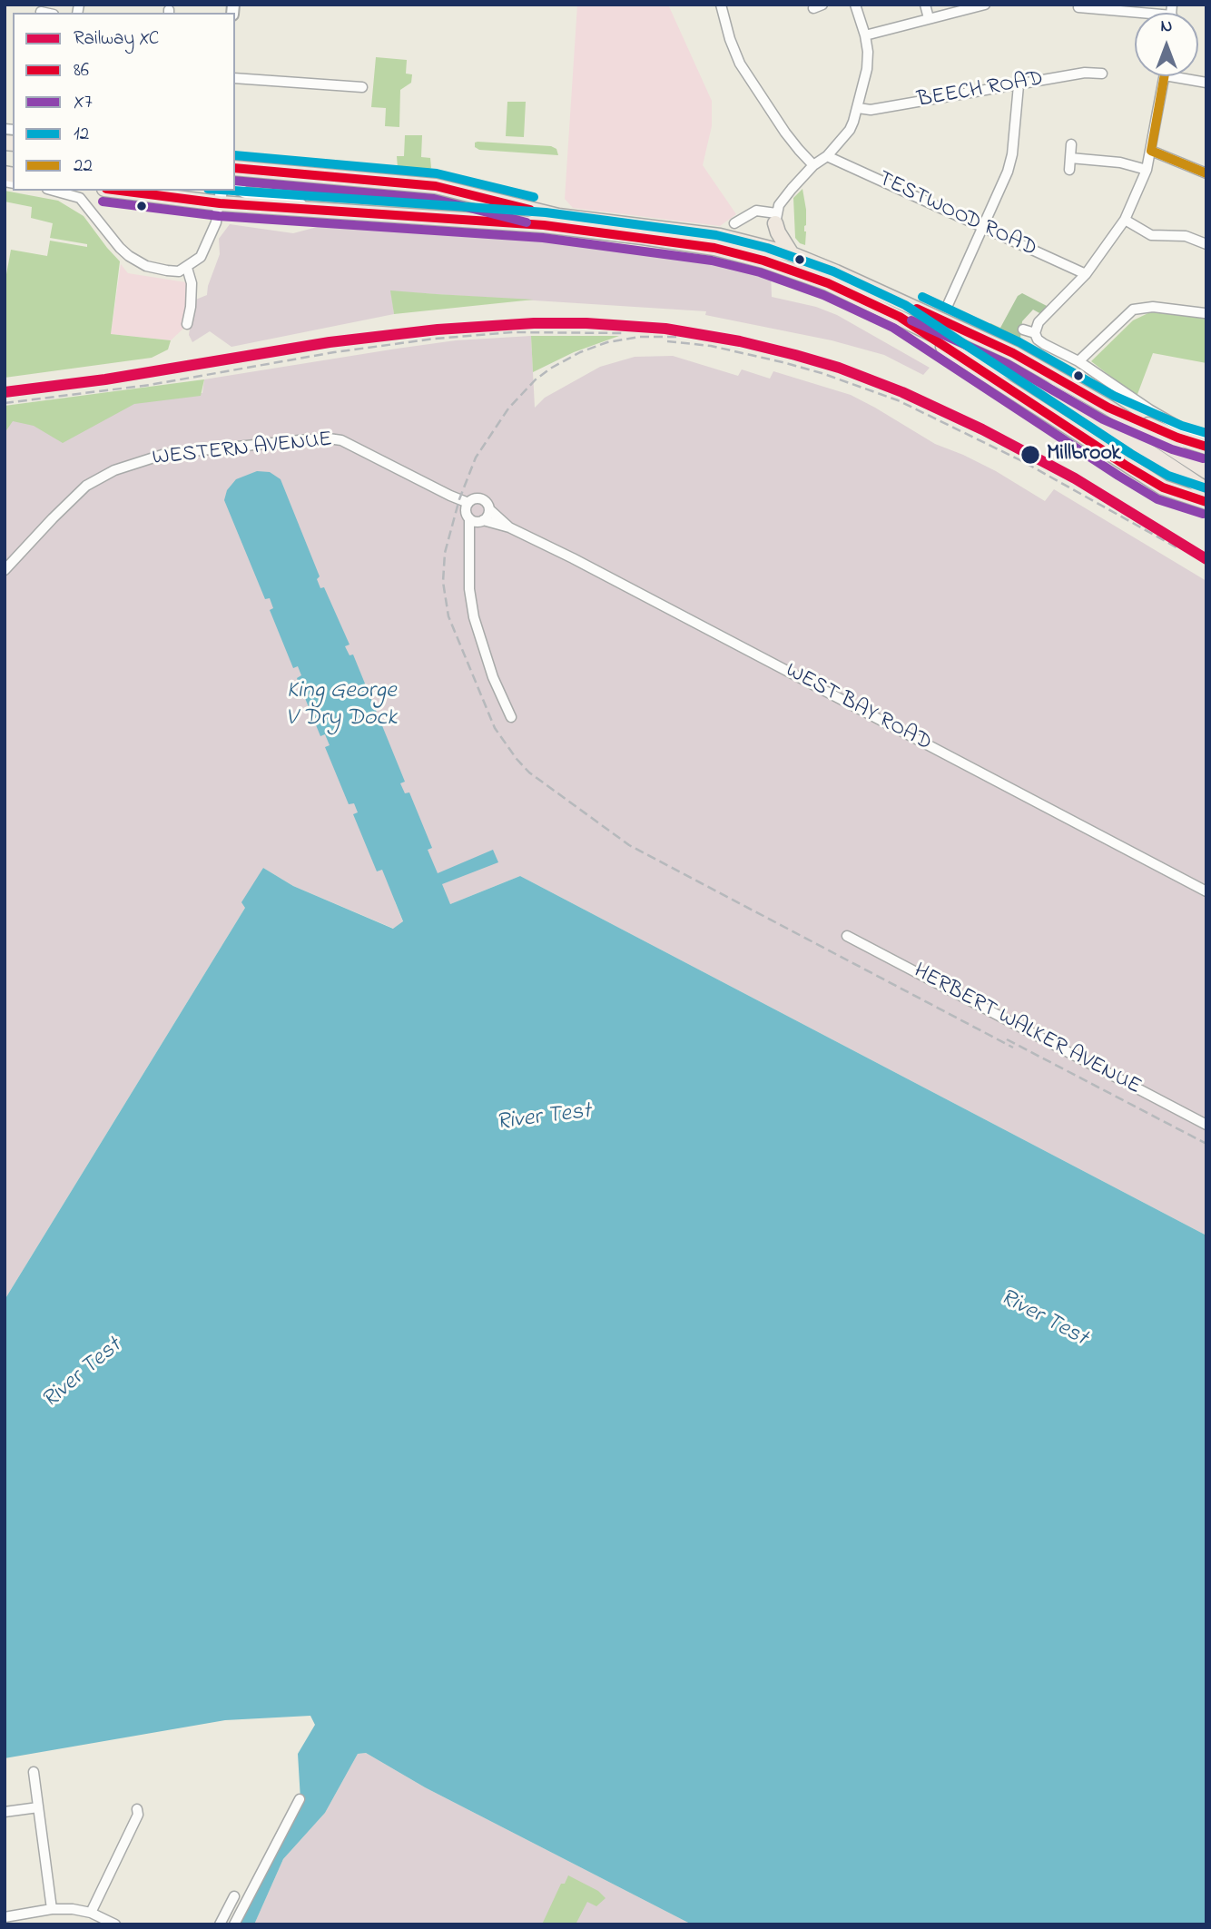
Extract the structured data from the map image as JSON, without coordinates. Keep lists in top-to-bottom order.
{
  "streets": {
    "street": [
      "BEECH ROAD",
      "TESTWOOD ROAD",
      "WESTERN AVENUE",
      "WEST BAY ROAD",
      "HERBERT WALKER AVENUE"
    ]
  },
  "crossings": [
    ["WESTERN AVENUE", "WEST BAY ROAD"]
  ],
  "water": ["King George V Dry Dock", "River Test"],
  "places": ["Millbrook"],
  "lines": [
    "transit line 22",
    "transit line 12",
    "transit line 86",
    "transit line X7",
    "rail line XC"
  ],
  "legend": [
    "Railway XC",
    "86",
    "X7",
    "12",
    "22"
  ],
  "north": "top"
}
